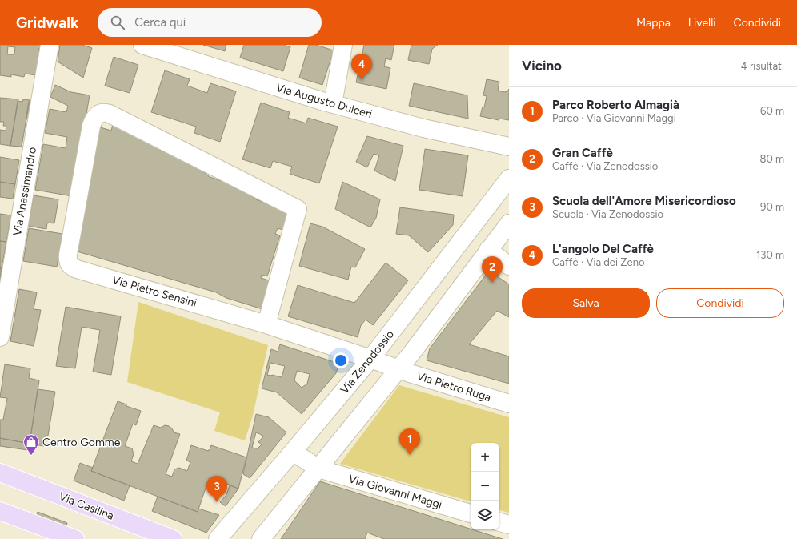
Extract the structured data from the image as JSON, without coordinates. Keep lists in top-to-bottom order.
{
  "streets": {
    "main road": ["Via Casilina"],
    "street": [
      "Via Augusto Dulceri",
      "Via Anassimandro",
      "Via Pietro Sensini",
      "Via Zenodossio",
      "Via Pietro Ruga",
      "Via Giovanni Maggi"
    ]
  },
  "crossings": [
    ["Via Pietro Sensini", "Via Zenodossio"],
    ["Via Pietro Sensini", "Via Pietro Ruga"],
    ["Via Zenodossio", "Via Giovanni Maggi"]
  ],
  "places": {
    "shop": ["Centro Gomme"]
  },
  "page": {
    "header": "Gridwalk",
    "search": "Cerca qui",
    "nav": ["Mappa", "Livelli", "Condividi"],
    "heading": ["Vicino", "4 risultati"],
    "pins": [
      "4",
      "2",
      "1",
      "3"
    ],
    "list": [
      {
        "mark": "1",
        "name": "Parco Roberto Almagià",
        "note": "Parco · Via Giovanni Maggi",
        "value": "60 m"
      },
      {
        "mark": "2",
        "name": "Gran Caffè",
        "note": "Caffè · Via Zenodossio",
        "value": "80 m"
      },
      {
        "mark": "3",
        "name": "Scuola dell'Amore Misericordioso",
        "note": "Scuola · Via Zenodossio",
        "value": "90 m"
      },
      {
        "mark": "4",
        "name": "L'angolo Del Caffè",
        "note": "Caffè · Via dei Zeno",
        "value": "130 m"
      }
    ],
    "buttons": ["Salva", "Condividi"],
    "map_buttons": ["+", "−"]
  }
}
